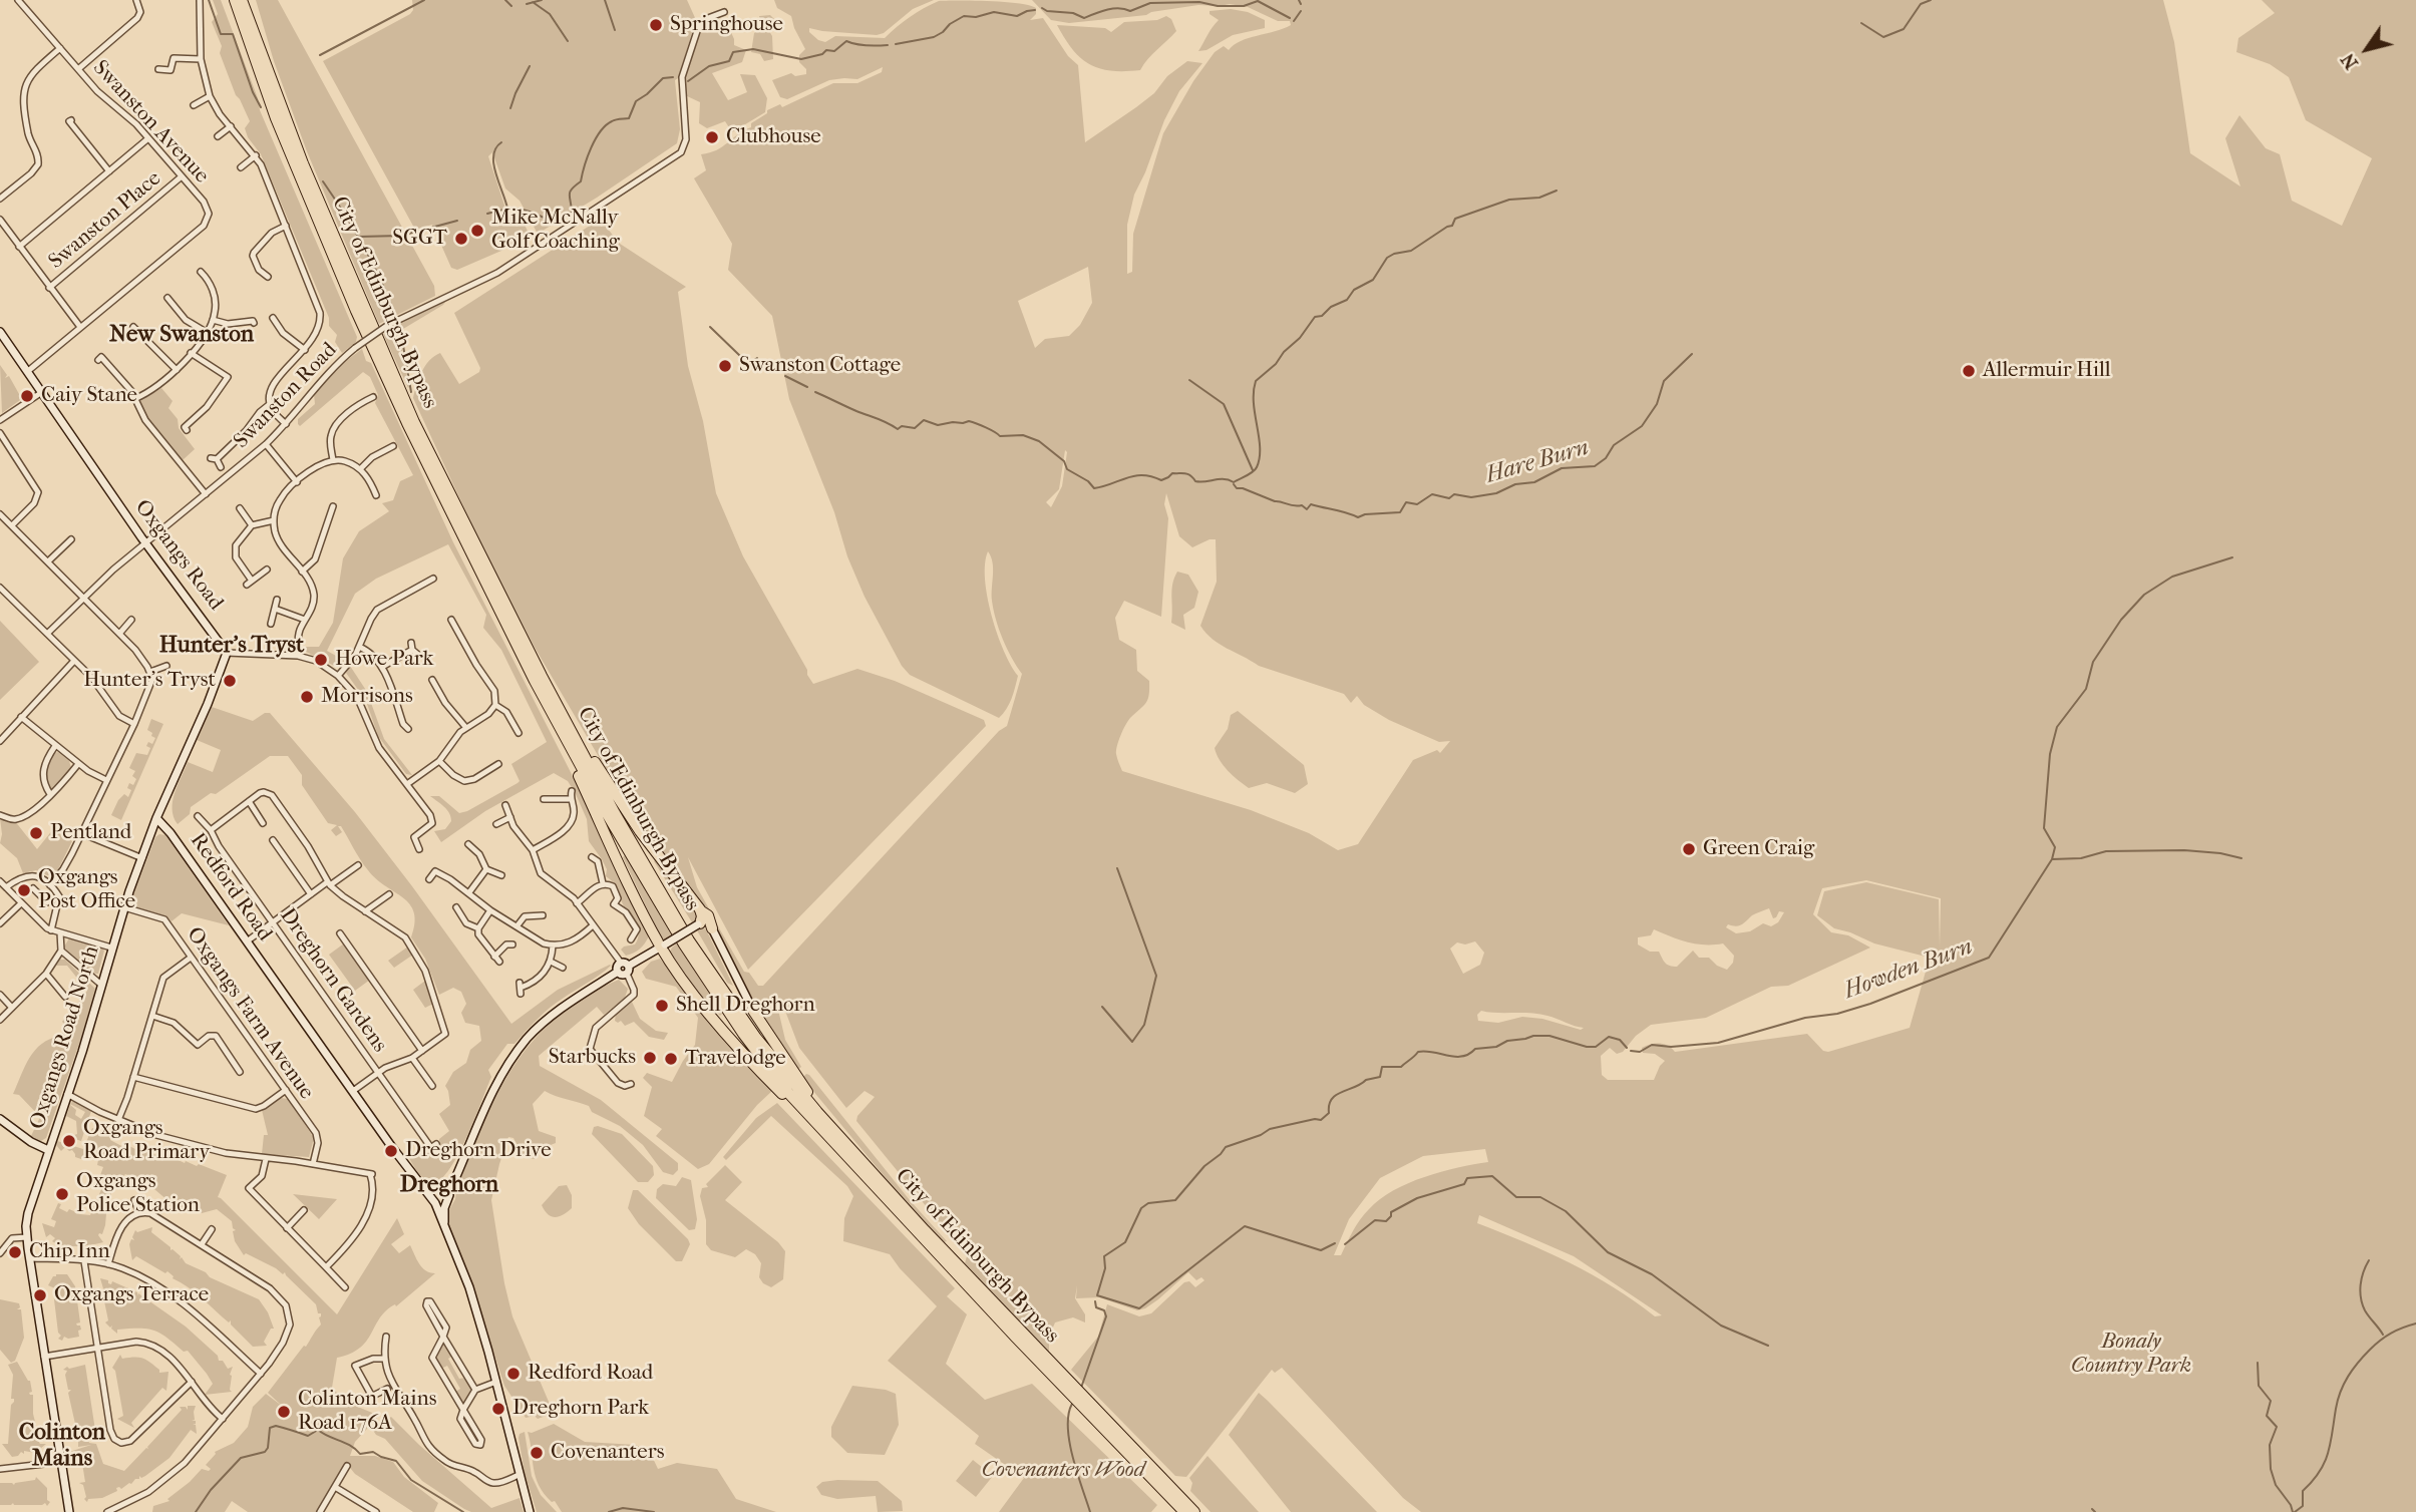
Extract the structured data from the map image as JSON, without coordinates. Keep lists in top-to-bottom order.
{
  "streets": {
    "highway": ["City of Edinburgh Bypass"],
    "main road": ["Oxgangs Road", "Redford Road", "Oxgangs Road North"],
    "street": [
      "Swanston Avenue",
      "Swanston Place",
      "Swanston Road",
      "Dreghorn Gardens",
      "Oxgangs Farm Avenue"
    ]
  },
  "crossings": [
    ["Swanston Avenue", "Swanston Place"],
    ["Swanston Avenue", "Oxgangs Road"],
    ["Swanston Road", "Oxgangs Road"],
    ["Redford Road", "Oxgangs Road North"],
    ["Oxgangs Farm Avenue", "Oxgangs Road North"]
  ],
  "districts": [
    "New Swanston",
    "Hunter's Tryst",
    "Dreghorn",
    "Colinton Mains"
  ],
  "water": ["Hare Burn", "Howden Burn"],
  "parks": ["Bonaly Country Park", "Covenanters Wood"],
  "places": [
    "Springhouse",
    "Clubhouse",
    "Mike McNally Golf Coaching",
    "SGGT",
    "Swanston Cottage",
    "Allermuir Hill",
    "Caiy Stane",
    "Howe Park",
    "Hunter's Tryst",
    "Morrisons",
    "Pentland",
    "Green Craig",
    "Oxgangs Post Office",
    "Shell Dreghorn",
    "Starbucks",
    "Travelodge",
    "Oxgangs Road Primary",
    "Dreghorn Drive",
    "Oxgangs Police Station",
    "Chip Inn",
    "Oxgangs Terrace",
    "Redford Road",
    "Dreghorn Park",
    "Colinton Mains Road 176A",
    "Covenanters"
  ],
  "north": "bottom left"
}
